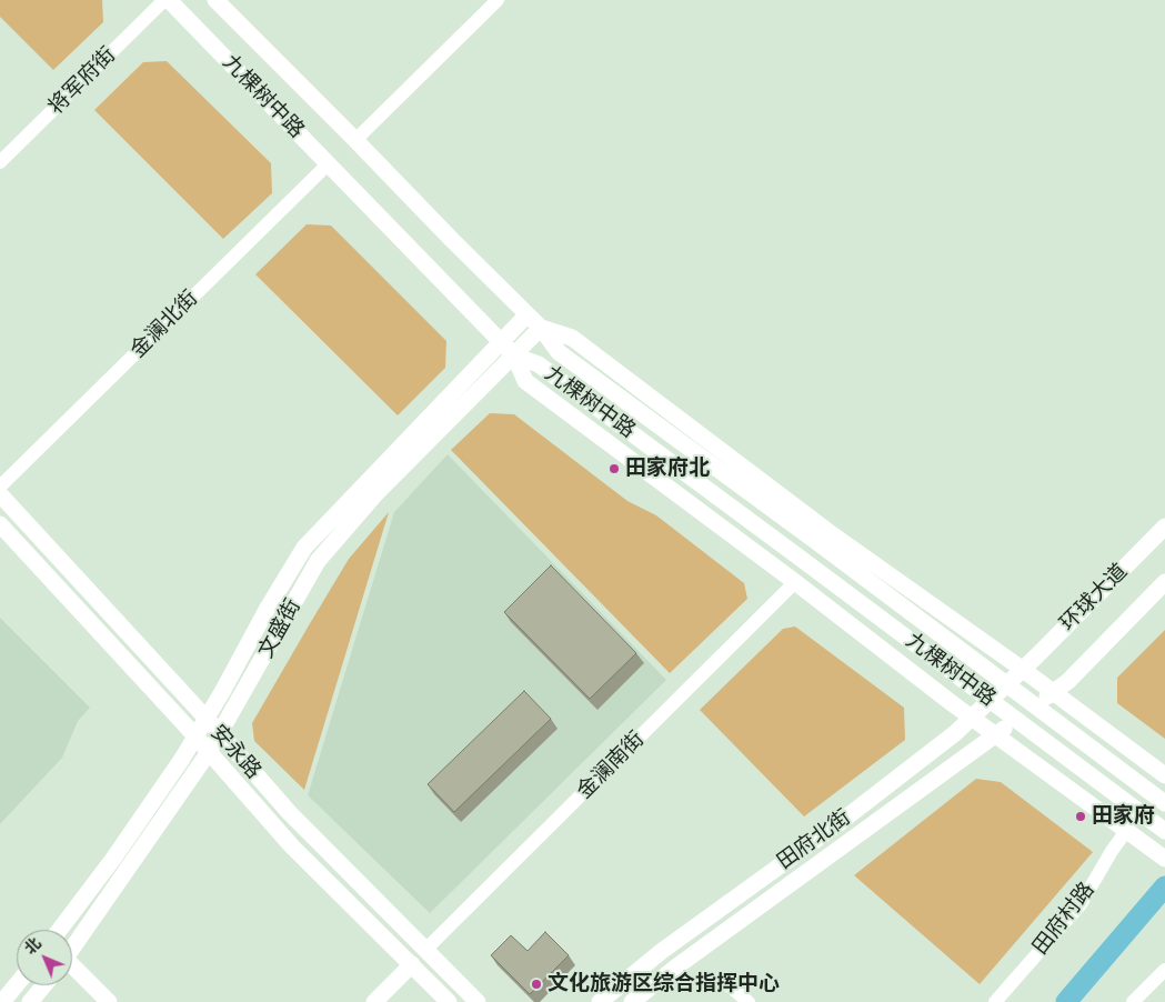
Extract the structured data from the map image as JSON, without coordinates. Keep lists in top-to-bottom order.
{
  "streets": {
    "main road": [
      "九棵树中路",
      "环球大道",
      "文盛街",
      "安永路",
      "田府北街"
    ],
    "street": [
      "将军府街",
      "金澜北街",
      "金澜南街",
      "田府村路"
    ]
  },
  "crossings": [
    ["九棵树中路", "金澜北街"],
    ["九棵树中路", "文盛街"],
    ["环球大道", "田府北街"],
    ["文盛街", "安永路"],
    ["安永路", "金澜南街"]
  ],
  "places": ["田家府北", "田家府", "文化旅游区综合指挥中心"],
  "north": "top left"
}
